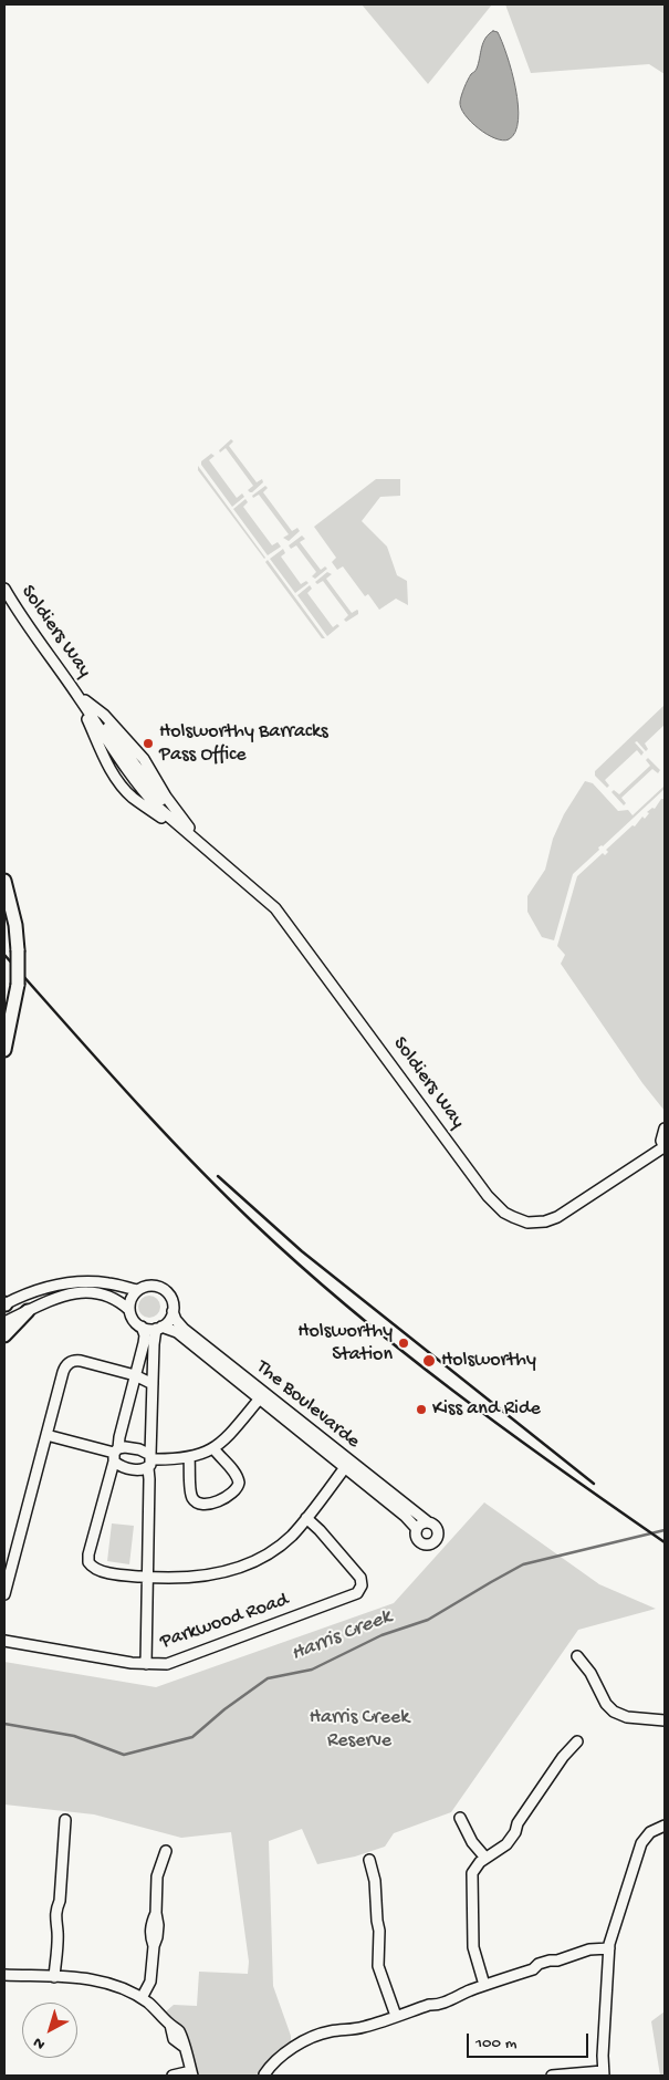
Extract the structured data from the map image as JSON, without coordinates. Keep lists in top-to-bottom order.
{
  "streets": {
    "street": ["Soldiers Way", "The Boulevarde", "Parkwood Road"]
  },
  "water": ["Harris Creek"],
  "parks": ["Harris Creek Reserve"],
  "places": [
    "Holsworthy Barracks Pass Office",
    "Holsworthy Station",
    "Holsworthy",
    "Kiss and Ride"
  ],
  "scale_bar": "100 m",
  "north": "bottom left"
}
